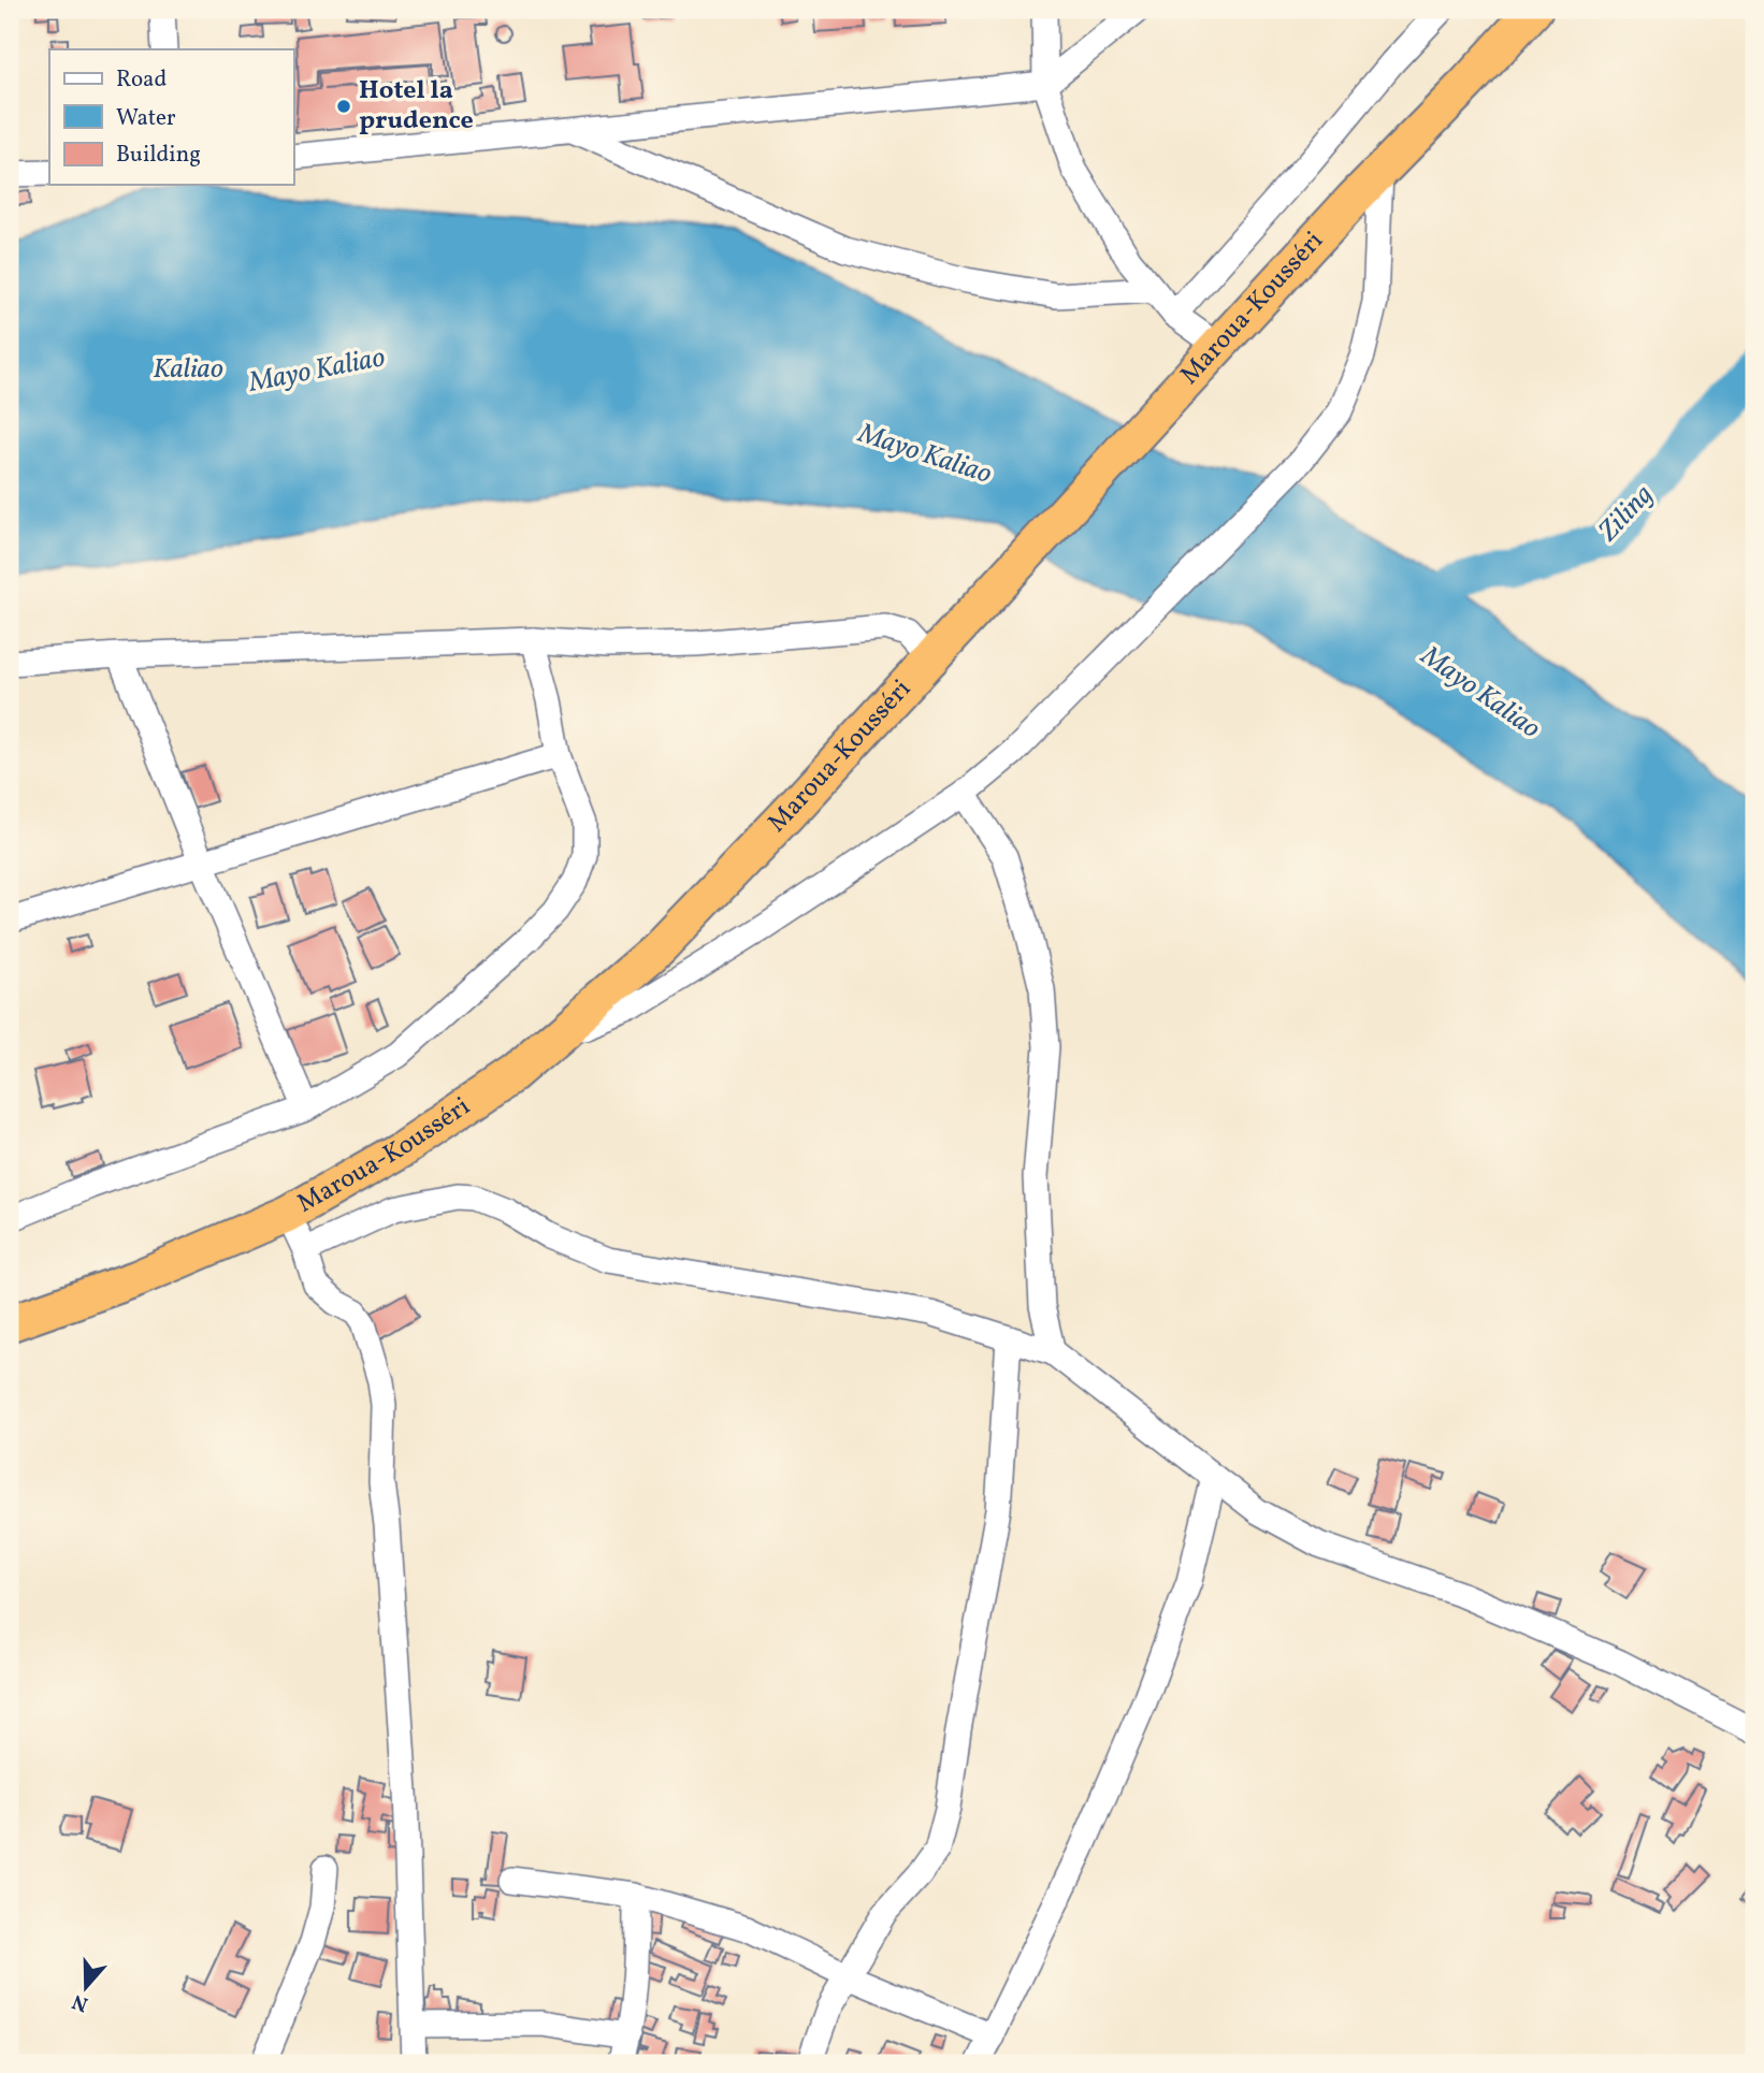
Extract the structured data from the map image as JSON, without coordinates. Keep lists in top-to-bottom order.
{
  "streets": {
    "highway": ["Maroua-Kousséri"]
  },
  "water": ["Kaliao", "Mayo Kaliao", "Ziling"],
  "places": ["Hotel la prudence"],
  "legend": ["Road", "Water", "Building"],
  "north": "bottom"
}
